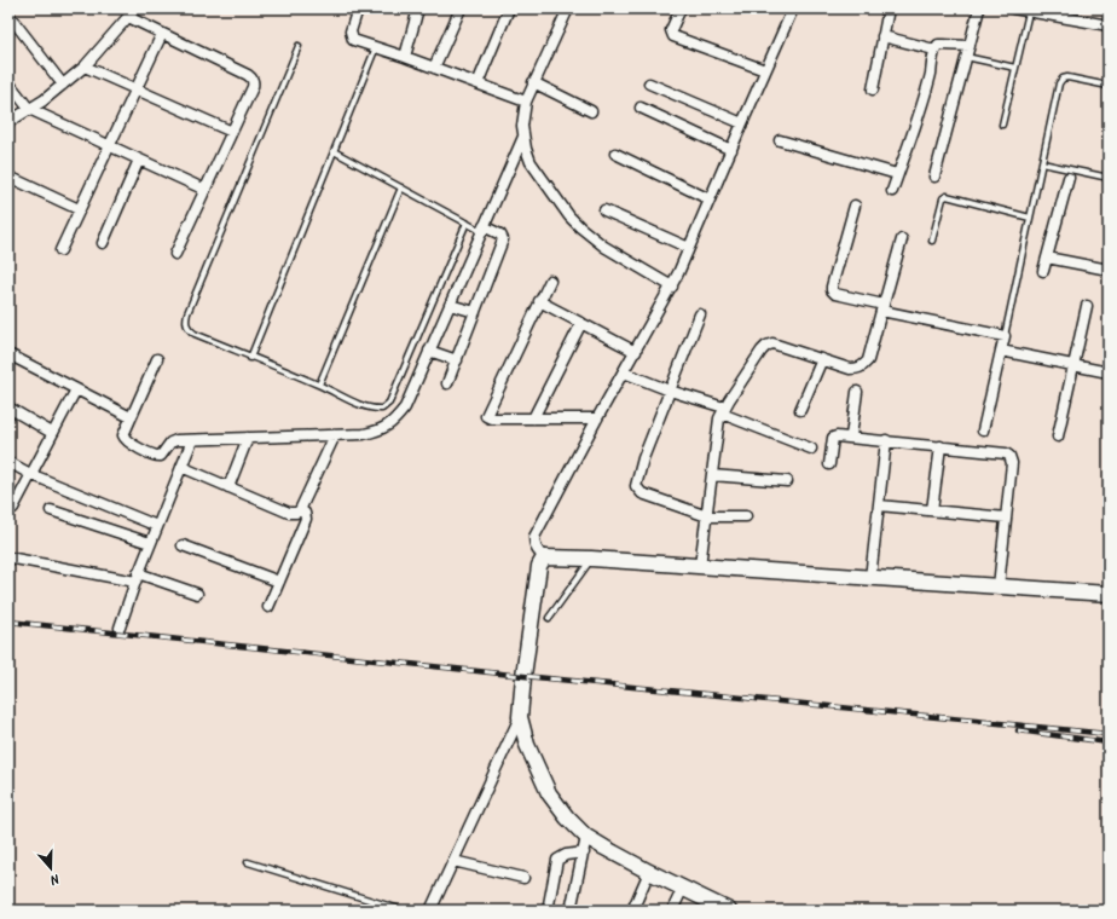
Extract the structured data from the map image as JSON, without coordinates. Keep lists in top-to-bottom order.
{
  "north": "bottom"
}
